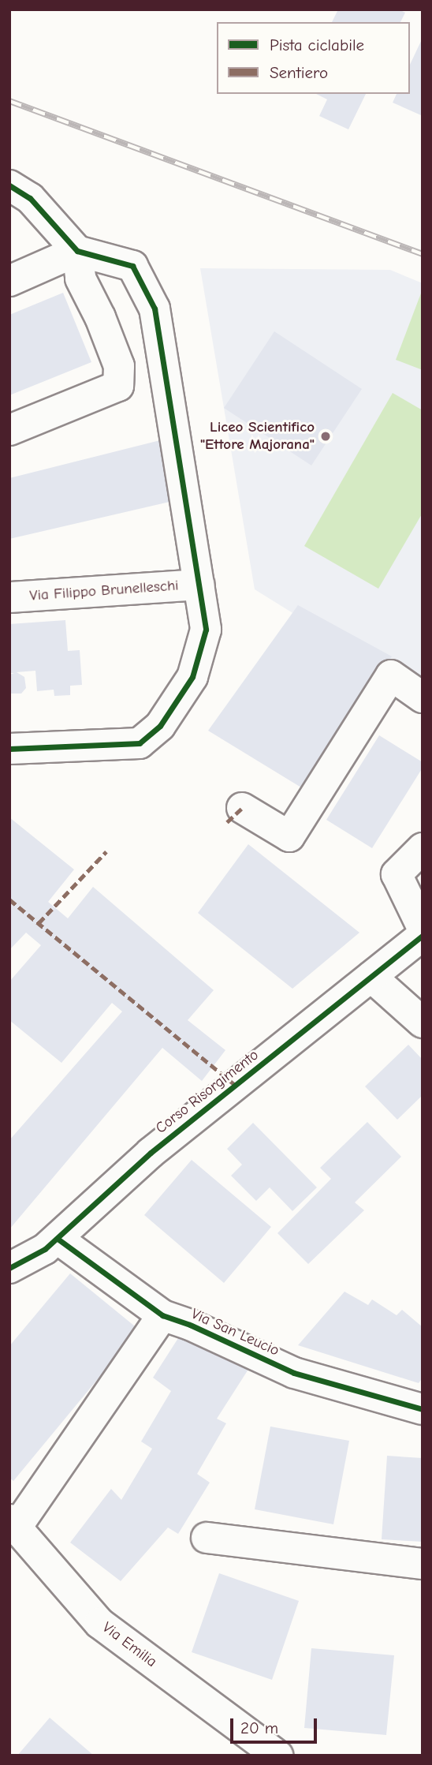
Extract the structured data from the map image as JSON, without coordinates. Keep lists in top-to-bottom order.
{
  "streets": {
    "street": [
      "Via Filippo Brunelleschi",
      "Corso Risorgimento",
      "Via San Leucio",
      "Via Emilia"
    ]
  },
  "crossings": [
    ["Corso Risorgimento", "Via San Leucio"]
  ],
  "places": ["Liceo Scientifico \"Ettore Majorana\""],
  "legend": ["Pista ciclabile", "Sentiero"],
  "scale_bar": "20 m"
}
